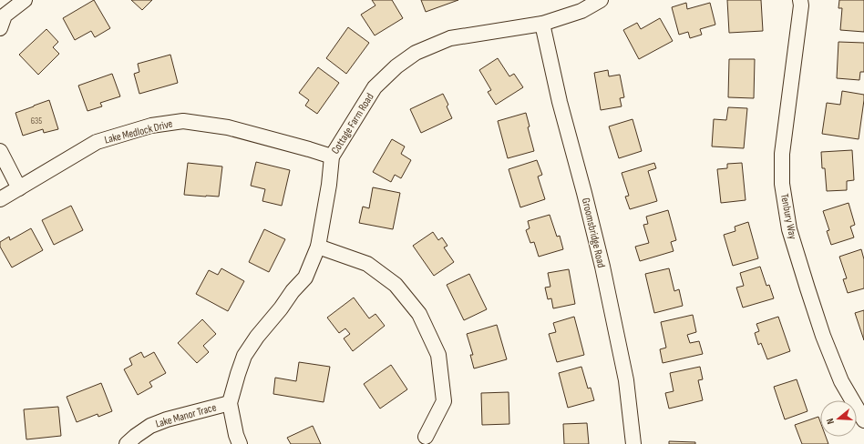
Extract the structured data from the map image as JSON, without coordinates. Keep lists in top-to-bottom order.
{
  "streets": {
    "street": [
      "Cottage Farm Road",
      "Lake Medlock Drive",
      "Tenbury Way",
      "Groomsbridge Road",
      "Lake Manor Trace"
    ]
  },
  "crossings": [
    ["Cottage Farm Road", "Lake Medlock Drive"],
    ["Cottage Farm Road", "Groomsbridge Road"],
    ["Cottage Farm Road", "Lake Manor Trace"]
  ],
  "house_numbers": ["635"],
  "north": "left"
}
